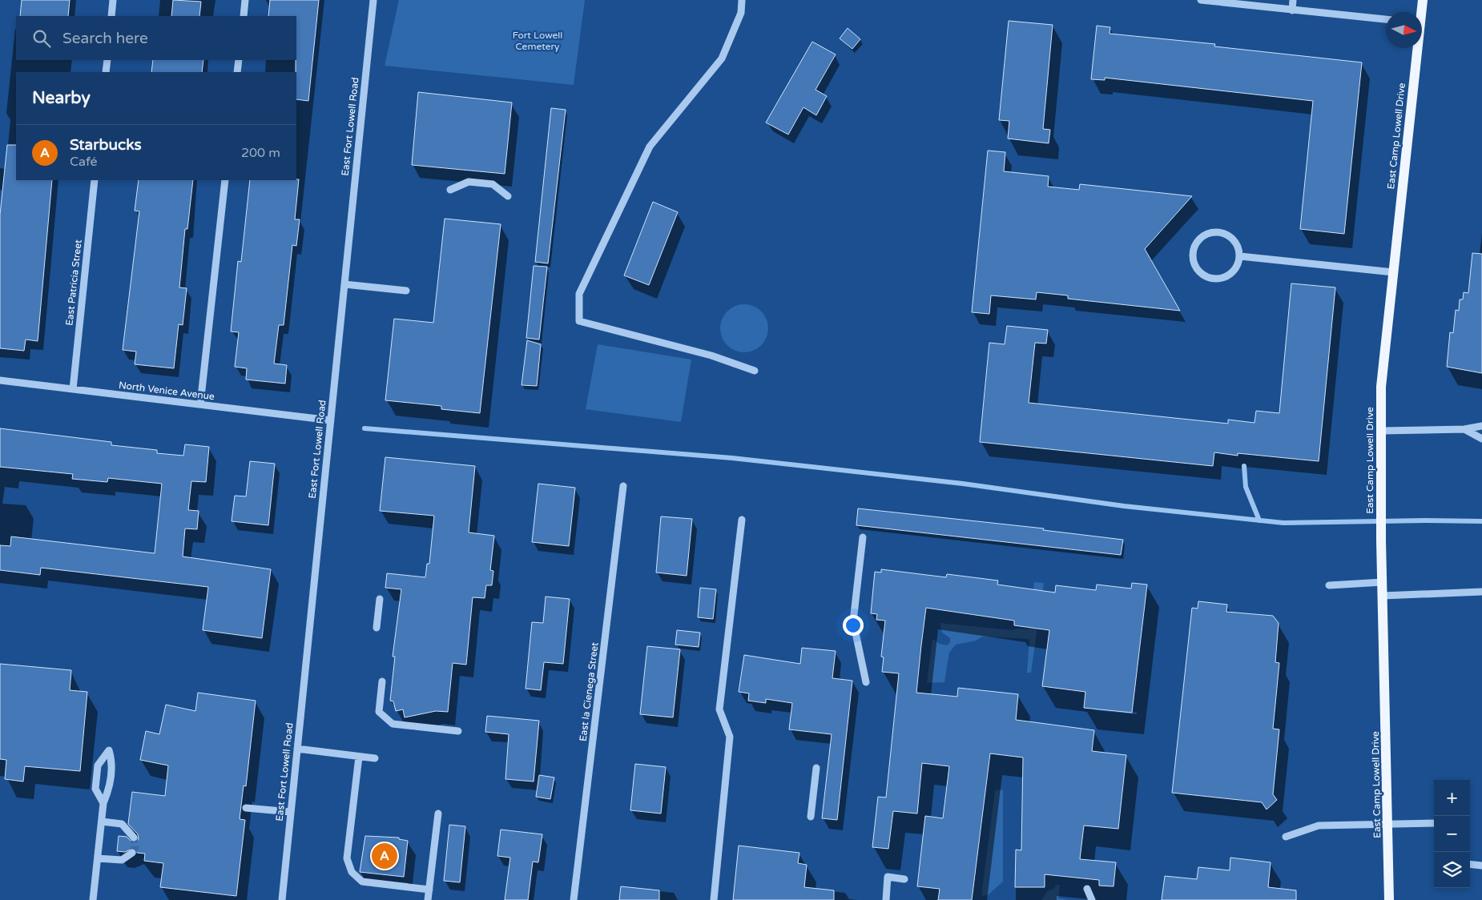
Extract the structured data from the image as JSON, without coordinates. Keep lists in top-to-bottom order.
{
  "streets": {
    "main road": ["East Camp Lowell Drive"],
    "street": [
      "East Fort Lowell Road",
      "East Patricia Street",
      "North Venice Avenue",
      "East la Cienega Street"
    ]
  },
  "crossings": [
    ["East Fort Lowell Road", "North Venice Avenue"],
    ["East Patricia Street", "North Venice Avenue"]
  ],
  "parks": ["Fort Lowell Cemetery"],
  "north": "right",
  "page": {
    "search": "Search here",
    "heading": "Nearby",
    "list": [
      {
        "mark": "A",
        "name": "Starbucks",
        "note": "Café",
        "value": "200 m"
      }
    ],
    "map_buttons": ["+", "−"],
    "pins": "A"
  }
}
